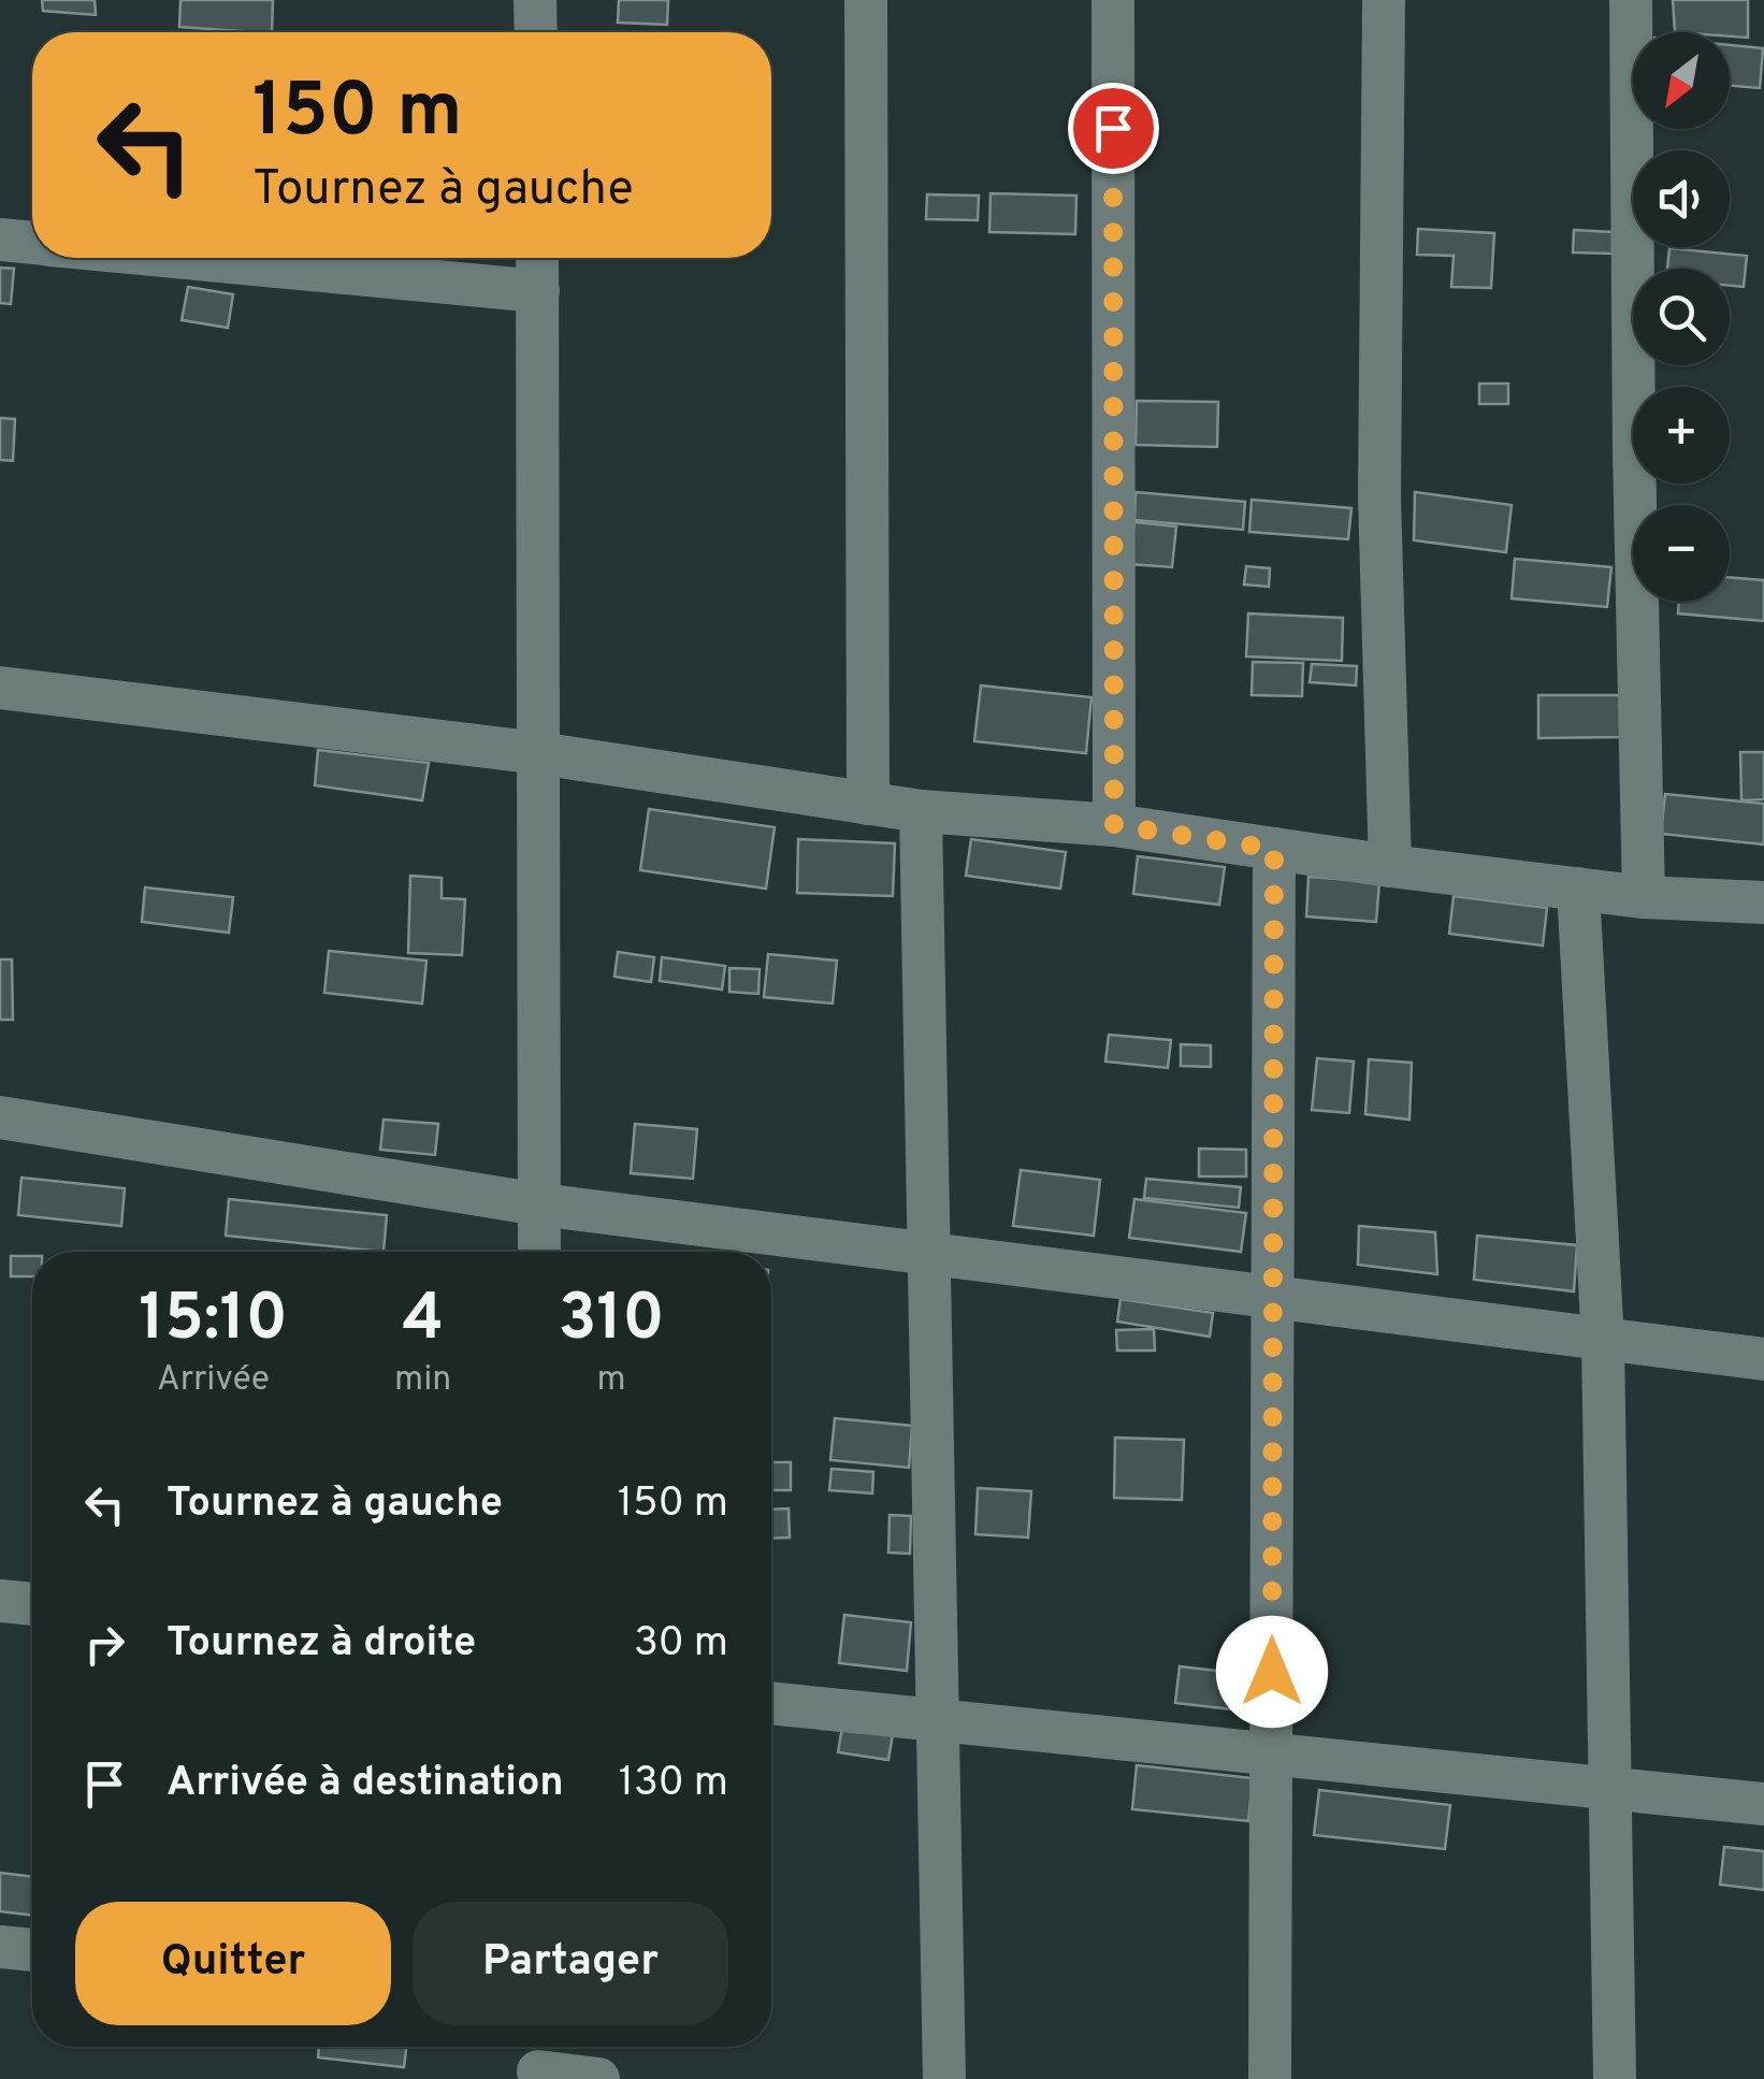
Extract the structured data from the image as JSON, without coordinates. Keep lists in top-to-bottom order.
{
  "north": "bottom left",
  "page": {
    "map_buttons": ["+", "−"],
    "turn": ["150 m", "Tournez à gauche"],
    "eta": [
      "15:10",
      "Arrivée",
      "4",
      "min",
      "310",
      "m"
    ],
    "list": [
      {
        "name": "Tournez à gauche",
        "value": "150 m"
      },
      {
        "name": "Tournez à droite",
        "value": "30 m"
      },
      {
        "name": "Arrivée à destination",
        "value": "130 m"
      }
    ],
    "buttons": ["Quitter", "Partager"]
  }
}
